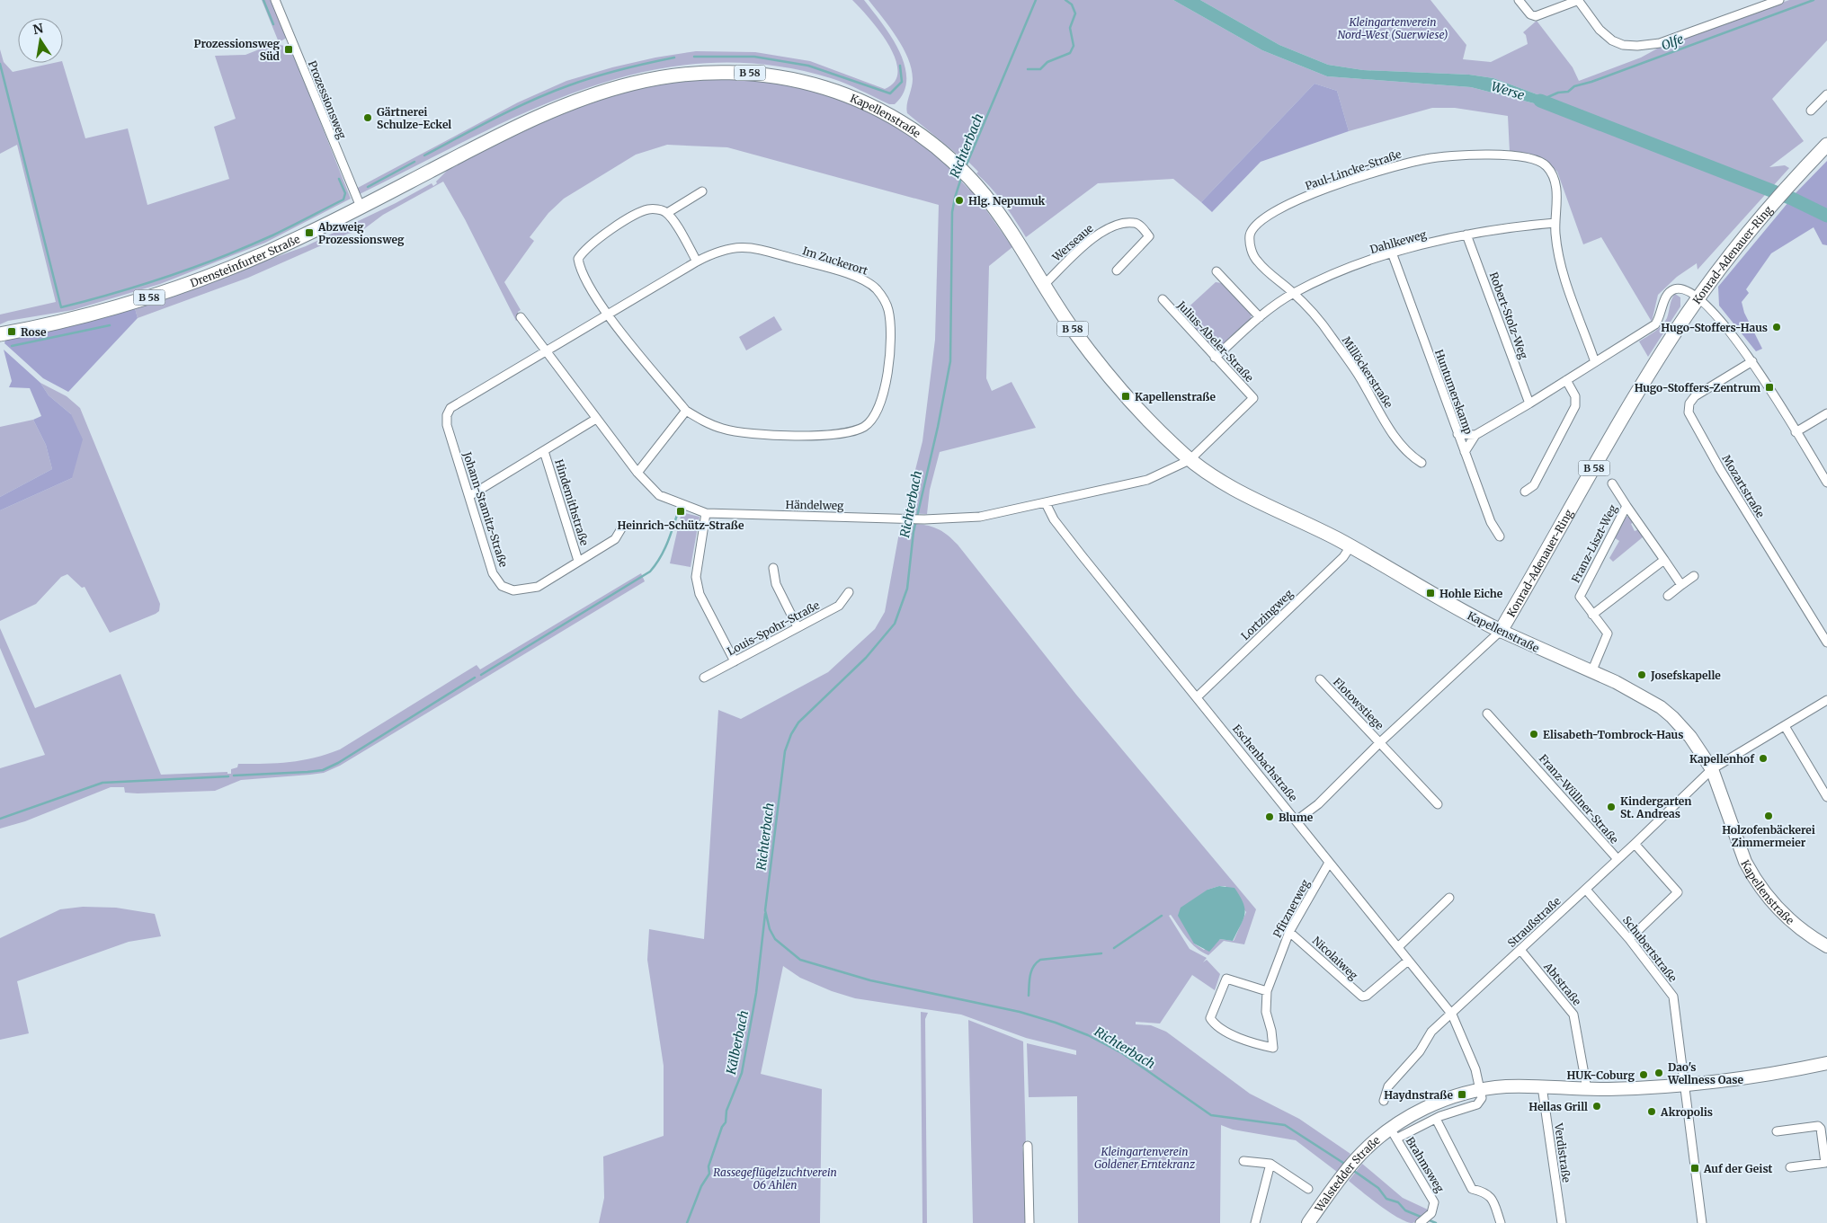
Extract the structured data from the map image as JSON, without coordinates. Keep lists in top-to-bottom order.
{
  "streets": {
    "main road": [
      "B 58",
      "Kapellenstraße",
      "Konrad-Adenauer-Ring",
      "Drensteinfurter Straße",
      "Walstedder Straße"
    ],
    "street": [
      "Prozessionsweg",
      "Paul-Lincke-Straße",
      "Dahlkeweg",
      "Werseaue",
      "Im Zuckerort",
      "Robert-Stolz-Weg",
      "Julius-Abeler-Straße",
      "Millöckerstraße",
      "Huntumerskamp",
      "Mozartstraße",
      "Hindemithstraße",
      "Händelweg",
      "Johann-Stamitz-Straße",
      "Franz-Liszt-Weg",
      "Lortzingweg",
      "Louis-Spohr-Straße",
      "Flotowstiege",
      "Eschenbachstraße",
      "Franz-Wüllner-Straße",
      "Pfitznerweg",
      "Straußstraße",
      "Schubertstraße",
      "Nicolaiweg",
      "Abtstraße",
      "Verdistraße",
      "Brahmsweg"
    ]
  },
  "crossings": [
    ["Prozessionsweg", "Drensteinfurter Straße"],
    ["Kapellenstraße", "Werseaue"],
    ["Kapellenstraße", "Konrad-Adenauer-Ring"],
    ["Kapellenstraße", "Drensteinfurter Straße"],
    ["Kapellenstraße", "Händelweg"],
    ["Kapellenstraße", "Franz-Liszt-Weg"],
    ["Kapellenstraße", "Lortzingweg"],
    ["Kapellenstraße", "Straußstraße"],
    ["Paul-Lincke-Straße", "Dahlkeweg"],
    ["Paul-Lincke-Straße", "Millöckerstraße"],
    ["Dahlkeweg", "Robert-Stolz-Weg"],
    ["Dahlkeweg", "Julius-Abeler-Straße"],
    ["Dahlkeweg", "Millöckerstraße"],
    ["Dahlkeweg", "Huntumerskamp"],
    ["Im Zuckerort", "Händelweg"],
    ["Im Zuckerort", "Johann-Stamitz-Straße"],
    ["Julius-Abeler-Straße", "Händelweg"],
    ["Hindemithstraße", "Johann-Stamitz-Straße"],
    ["Händelweg", "Johann-Stamitz-Straße"],
    ["Händelweg", "Eschenbachstraße"],
    ["Lortzingweg", "Eschenbachstraße"],
    ["Eschenbachstraße", "Pfitznerweg"],
    ["Eschenbachstraße", "Straußstraße"],
    ["Eschenbachstraße", "Nicolaiweg"],
    ["Eschenbachstraße", "Walstedder Straße"],
    ["Franz-Wüllner-Straße", "Straußstraße"],
    ["Pfitznerweg", "Nicolaiweg"],
    ["Straußstraße", "Schubertstraße"],
    ["Straußstraße", "Abtstraße"],
    ["Schubertstraße", "Walstedder Straße"],
    ["Abtstraße", "Walstedder Straße"],
    ["Verdistraße", "Walstedder Straße"],
    ["Brahmsweg", "Walstedder Straße"]
  ],
  "water": [
    "Olfe",
    "Werse",
    "Richterbach",
    "Kälberbach"
  ],
  "parks": ["Kleingartenverein Nord-West (Suerwiese)", "Kleingartenverein Goldener Erntekranz", "Rassegeflügelzuchtverein 06 Ahlen"],
  "places": {
    "transit": [
      "Prozessionsweg Süd",
      "Abzweig Prozessionsweg",
      "Rose",
      "Hugo-Stoffers-Zentrum",
      "Kapellenstraße",
      "Heinrich-Schütz-Straße",
      "Hohle Eiche",
      "Haydnstraße",
      "Auf der Geist"
    ],
    "other": [
      "Gärtnerei Schulze-Eckel",
      "Hlg. Nepumuk",
      "Hugo-Stoffers-Haus",
      "Josefskapelle",
      "Elisabeth-Tombrock-Haus",
      "Kapellenhof",
      "Kindergarten St. Andreas",
      "Holzofenbäckerei Zimmermeier",
      "Blume",
      "Dao's Wellness Oase",
      "HUK-Coburg",
      "Hellas Grill",
      "Akropolis"
    ]
  },
  "north": "top"
}
